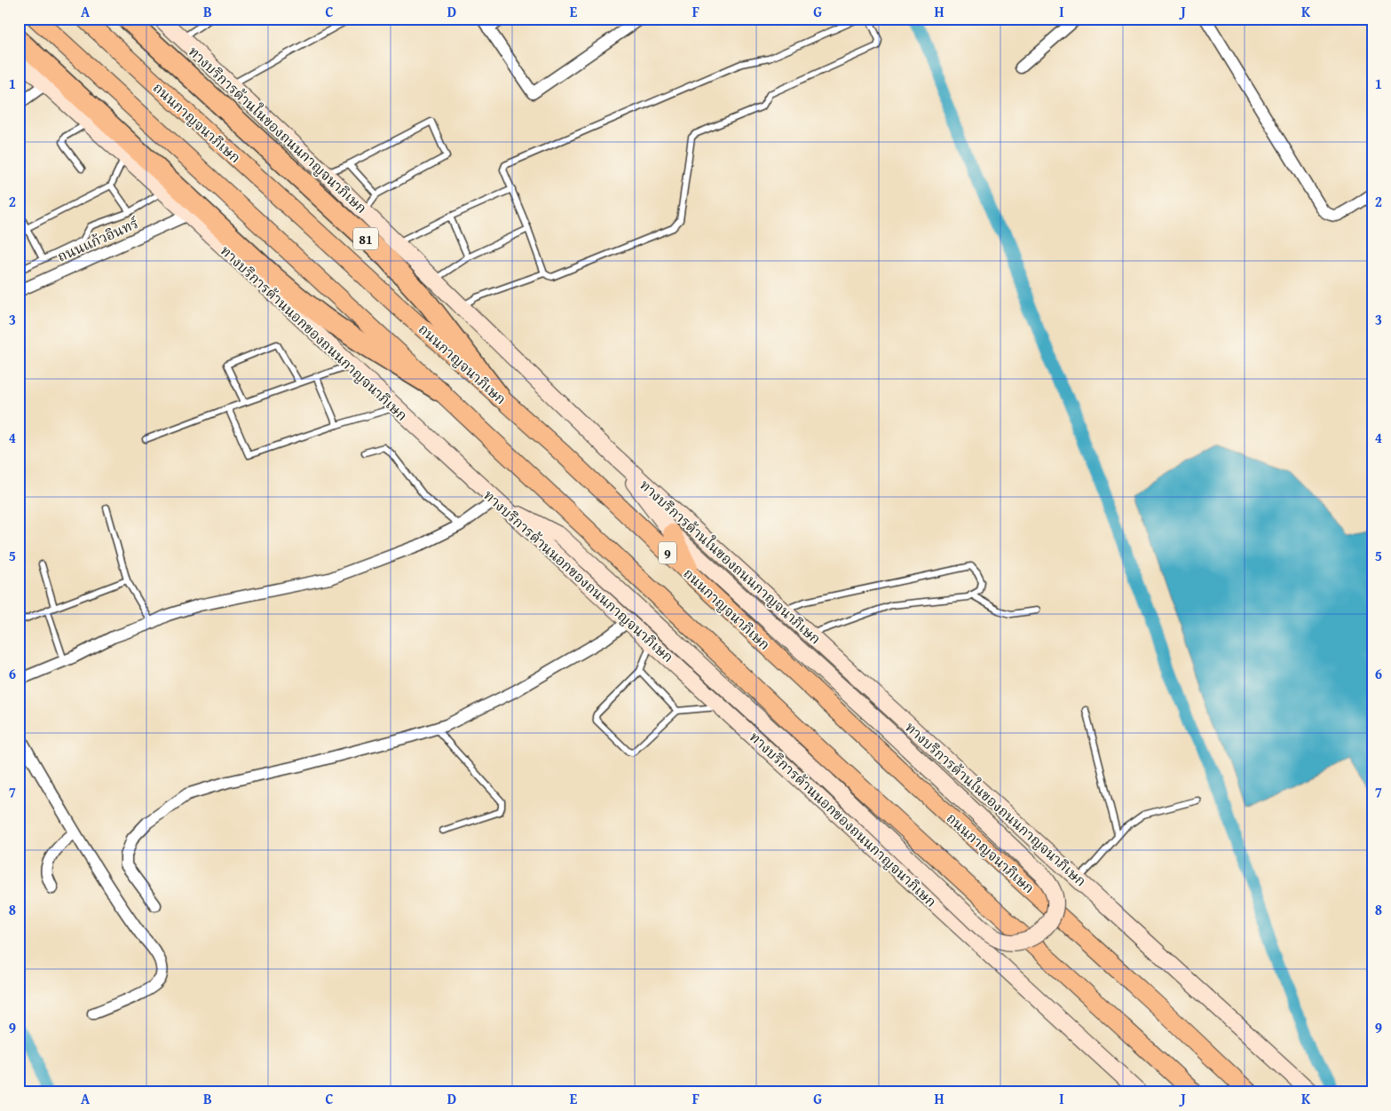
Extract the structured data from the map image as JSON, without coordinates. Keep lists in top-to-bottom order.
{
  "streets": {
    "highway": ["ถนนกาญจนาภิเษก", "81", "9"],
    "main road": ["ทางบริการด้านในของถนนกาญจนาภิเษก", "ทางบริการด้านนอกของถนนกาญจนาภิเษก"],
    "street": ["ถนนแก้วอินทร์"]
  },
  "crossings": [
    ["ถนนกาญจนาภิเษก", "81"],
    ["ถนนแก้วอินทร์", "ทางบริการด้านนอกของถนนกาญจนาภิเษก"]
  ],
  "grid": {
    "columns": [
      "A",
      "B",
      "C",
      "D",
      "E",
      "F",
      "G",
      "H",
      "I",
      "J",
      "K"
    ],
    "rows": [
      "1",
      "2",
      "3",
      "4",
      "5",
      "6",
      "7",
      "8",
      "9"
    ]
  }
}
